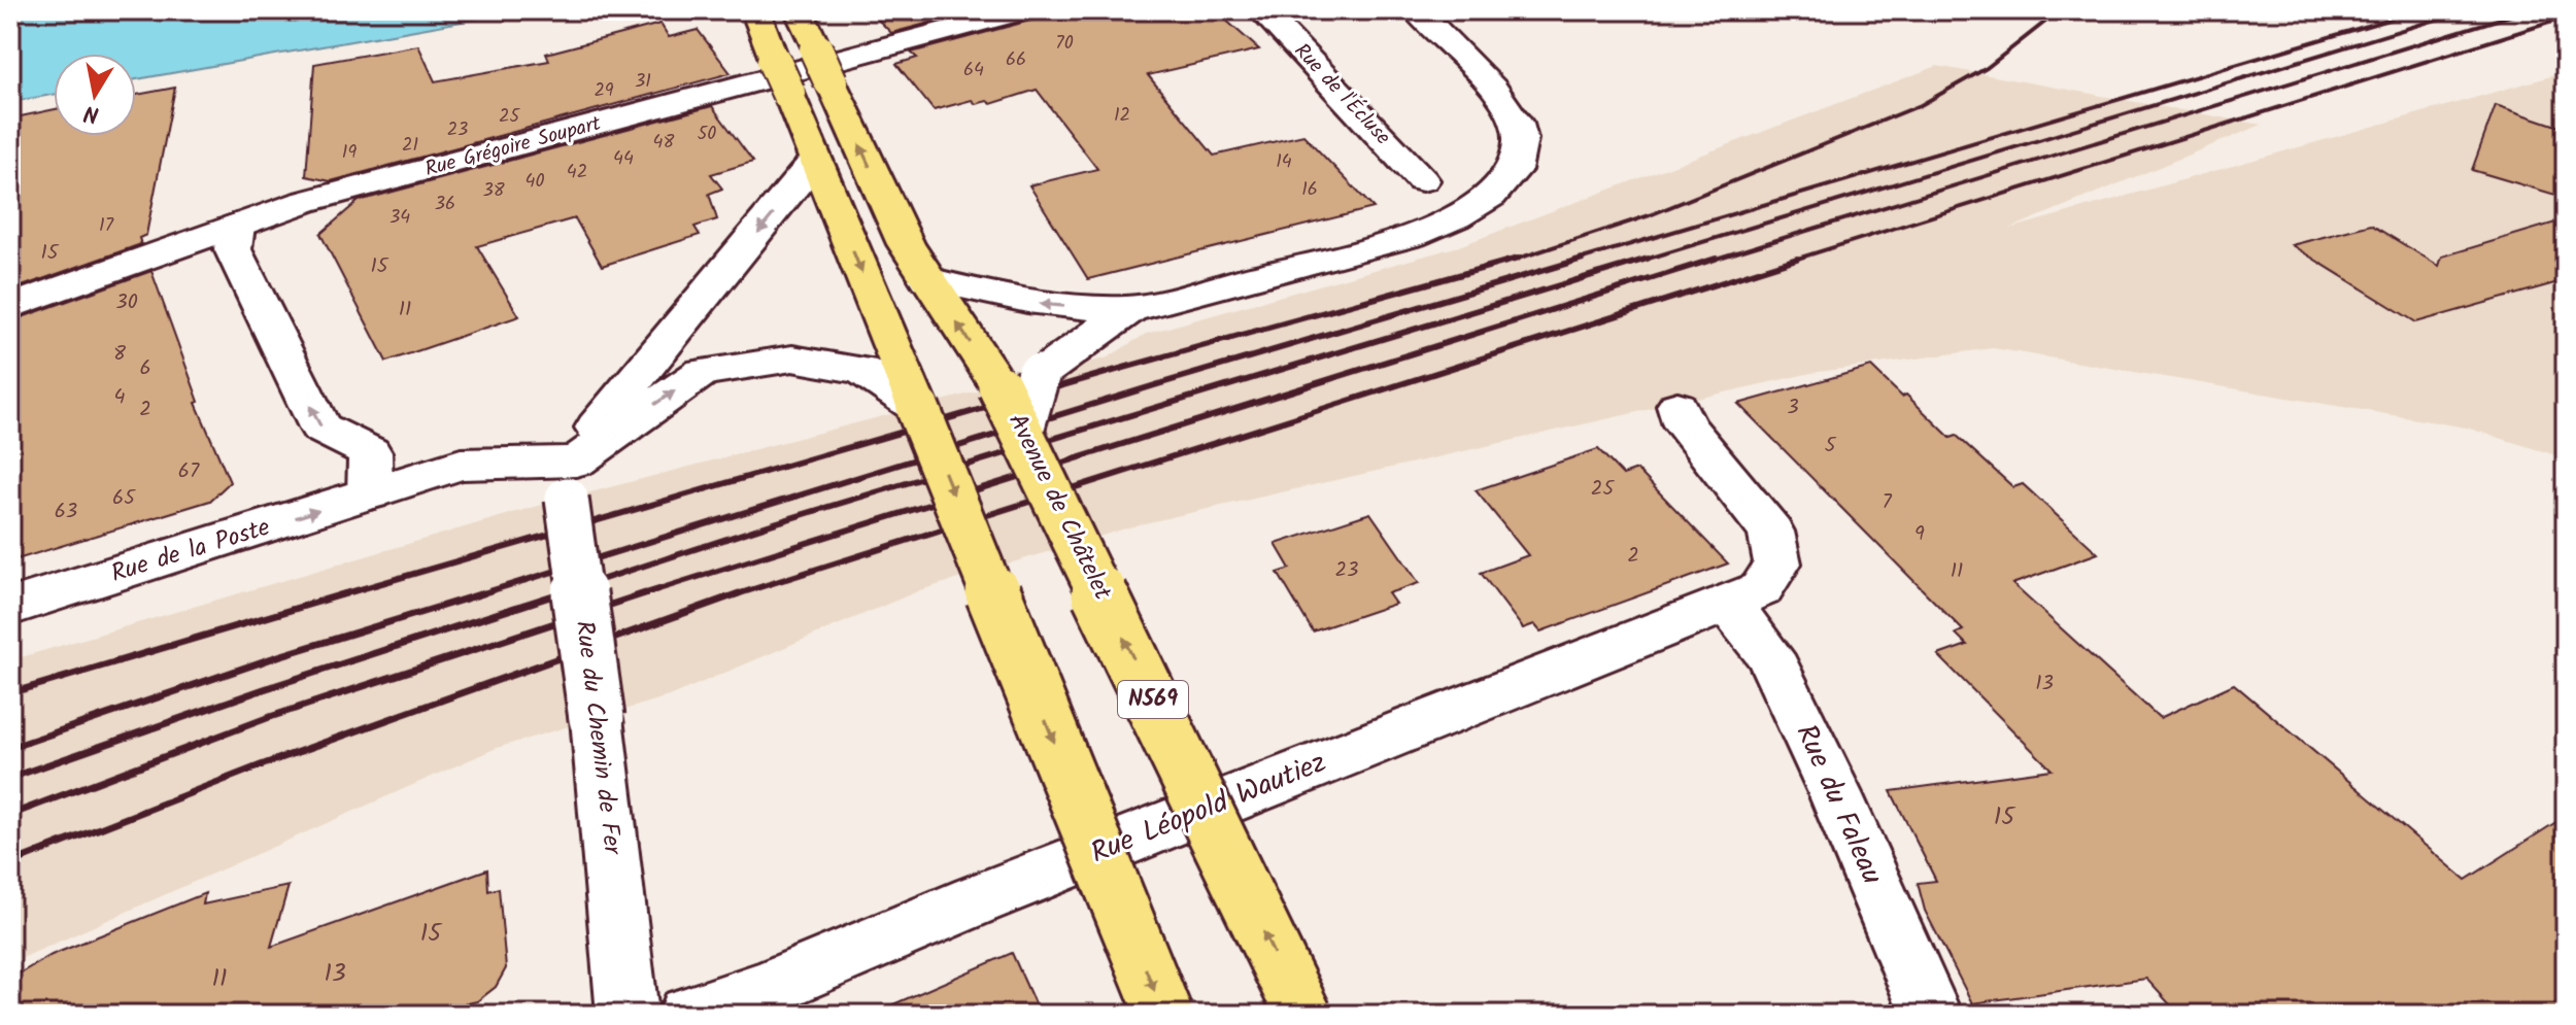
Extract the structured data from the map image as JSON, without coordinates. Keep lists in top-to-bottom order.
{
  "streets": {
    "main road": ["Avenue de Châtelet", "N569"],
    "street": [
      "Rue de l'Écluse",
      "Rue Grégoire Soupart",
      "Rue de la Poste",
      "Rue du Chemin de Fer",
      "Rue du Faleau",
      "Rue Léopold Wautiez"
    ]
  },
  "crossings": [
    ["Rue de la Poste", "Rue du Chemin de Fer"],
    ["Rue du Faleau", "Rue Léopold Wautiez"]
  ],
  "one_way": ["Rue de la Poste"],
  "house_numbers": [
    "70",
    "66",
    "64",
    "31",
    "29",
    "12",
    "25",
    "23",
    "50",
    "48",
    "21",
    "19",
    "44",
    "14",
    "42",
    "40",
    "16",
    "38",
    "36",
    "34",
    "17",
    "15",
    "15",
    "30",
    "11",
    "8",
    "6",
    "4",
    "3",
    "2",
    "5",
    "67",
    "25",
    "65",
    "7",
    "63",
    "9",
    "2",
    "23",
    "11",
    "13",
    "15",
    "15",
    "13",
    "11"
  ],
  "north": "bottom"
}
